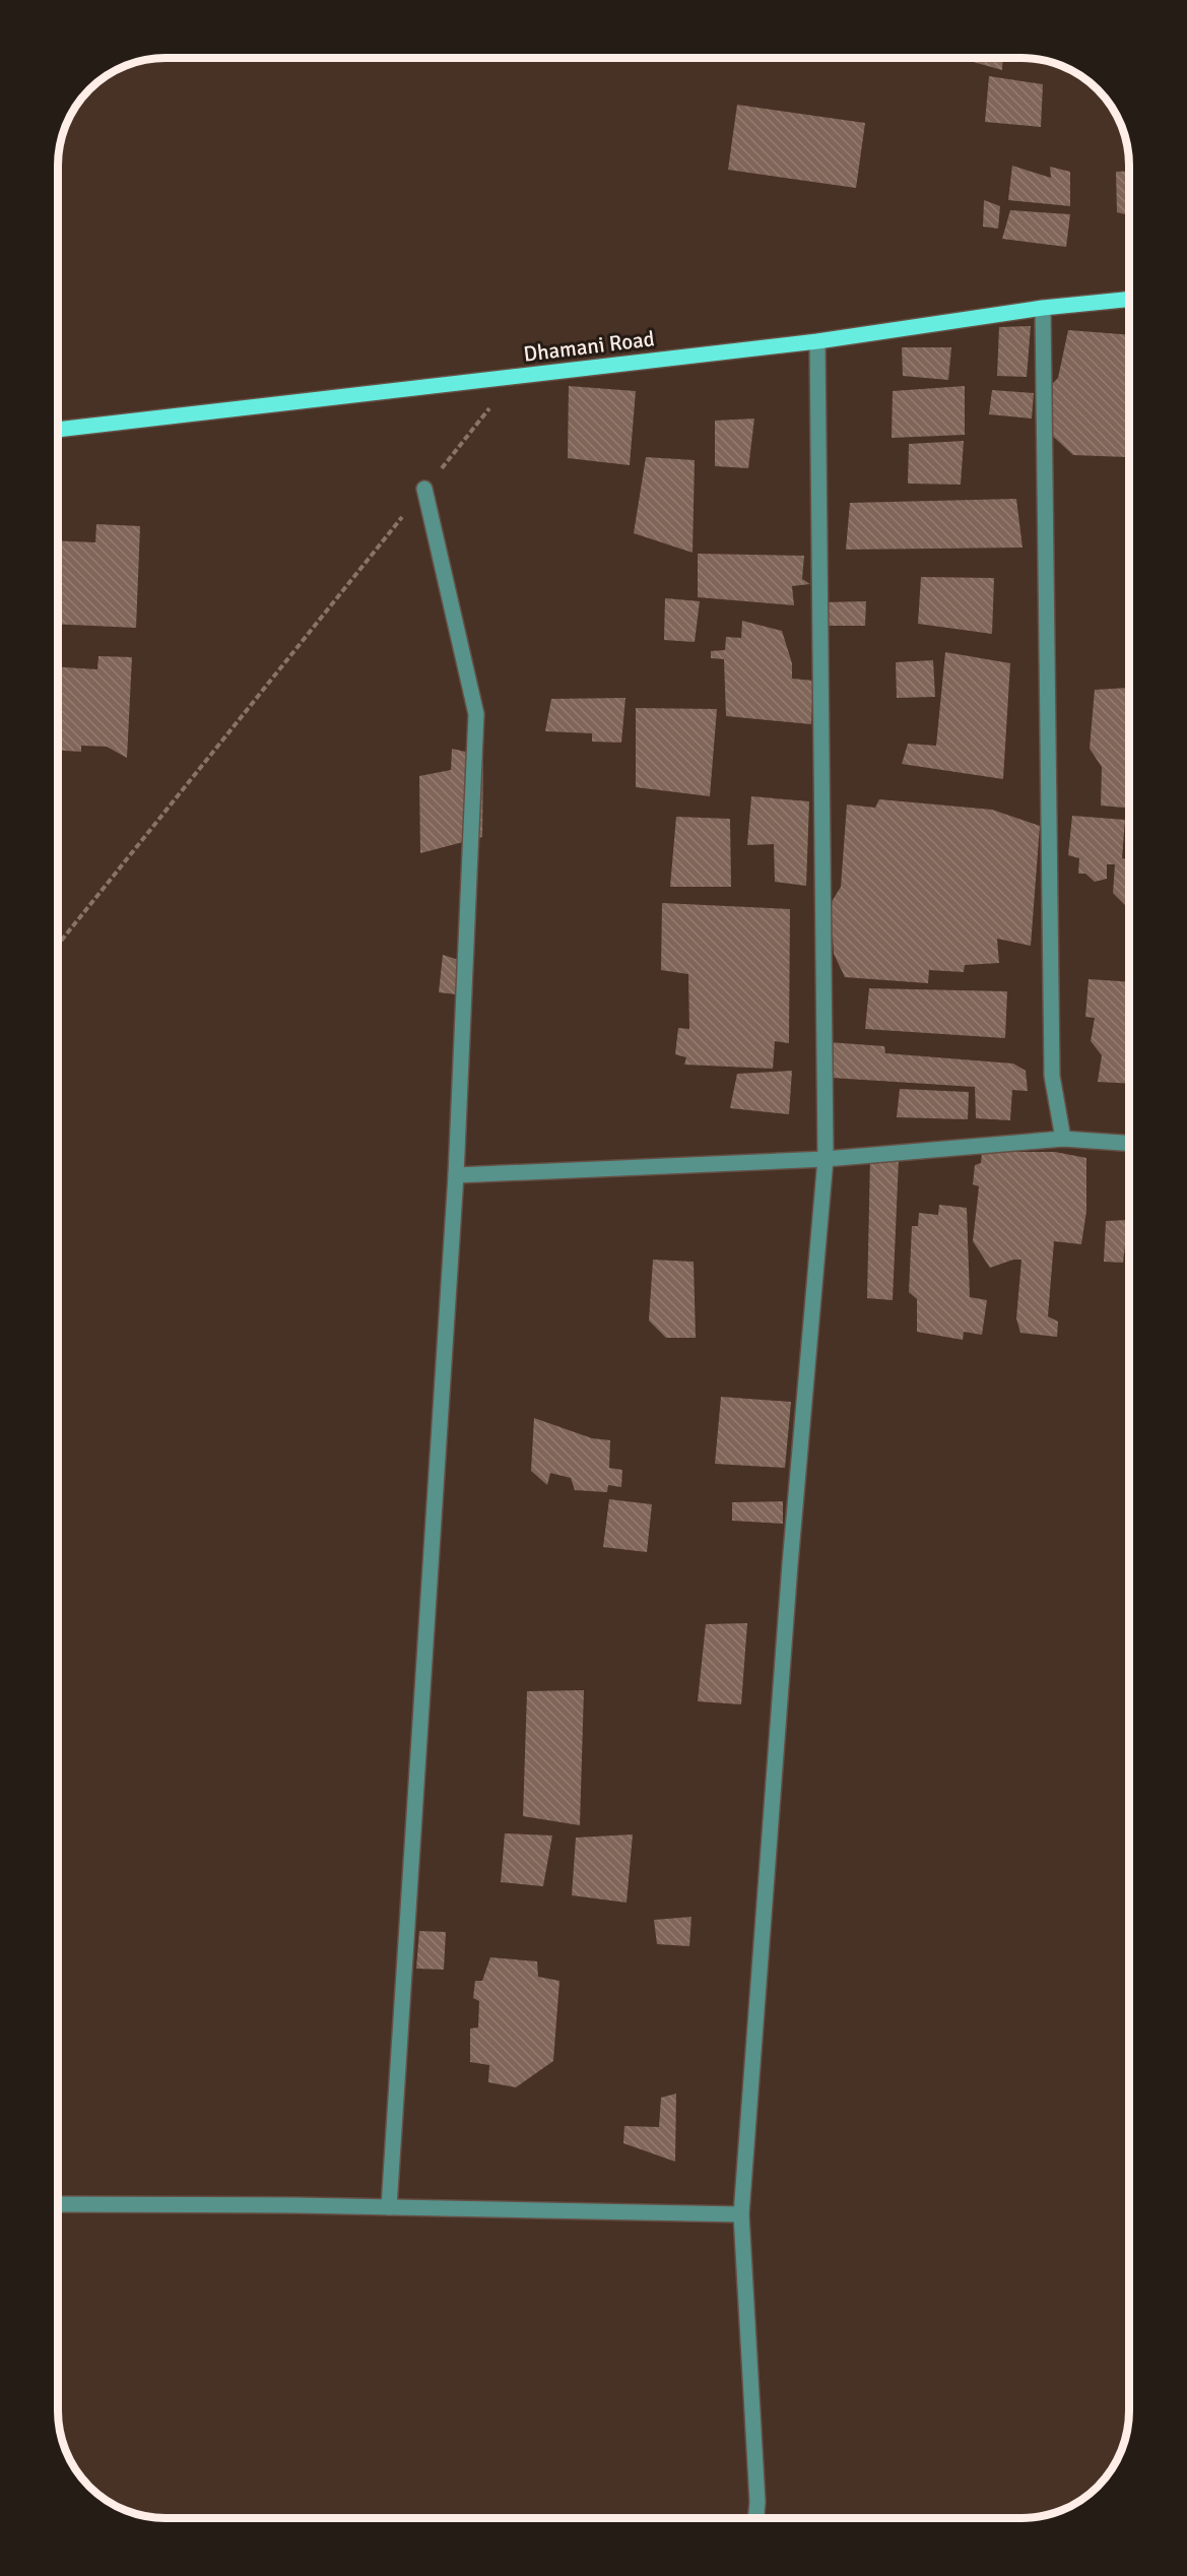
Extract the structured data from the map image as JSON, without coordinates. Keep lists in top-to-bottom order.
{
  "streets": {
    "main road": ["Dhamani Road"]
  }
}
